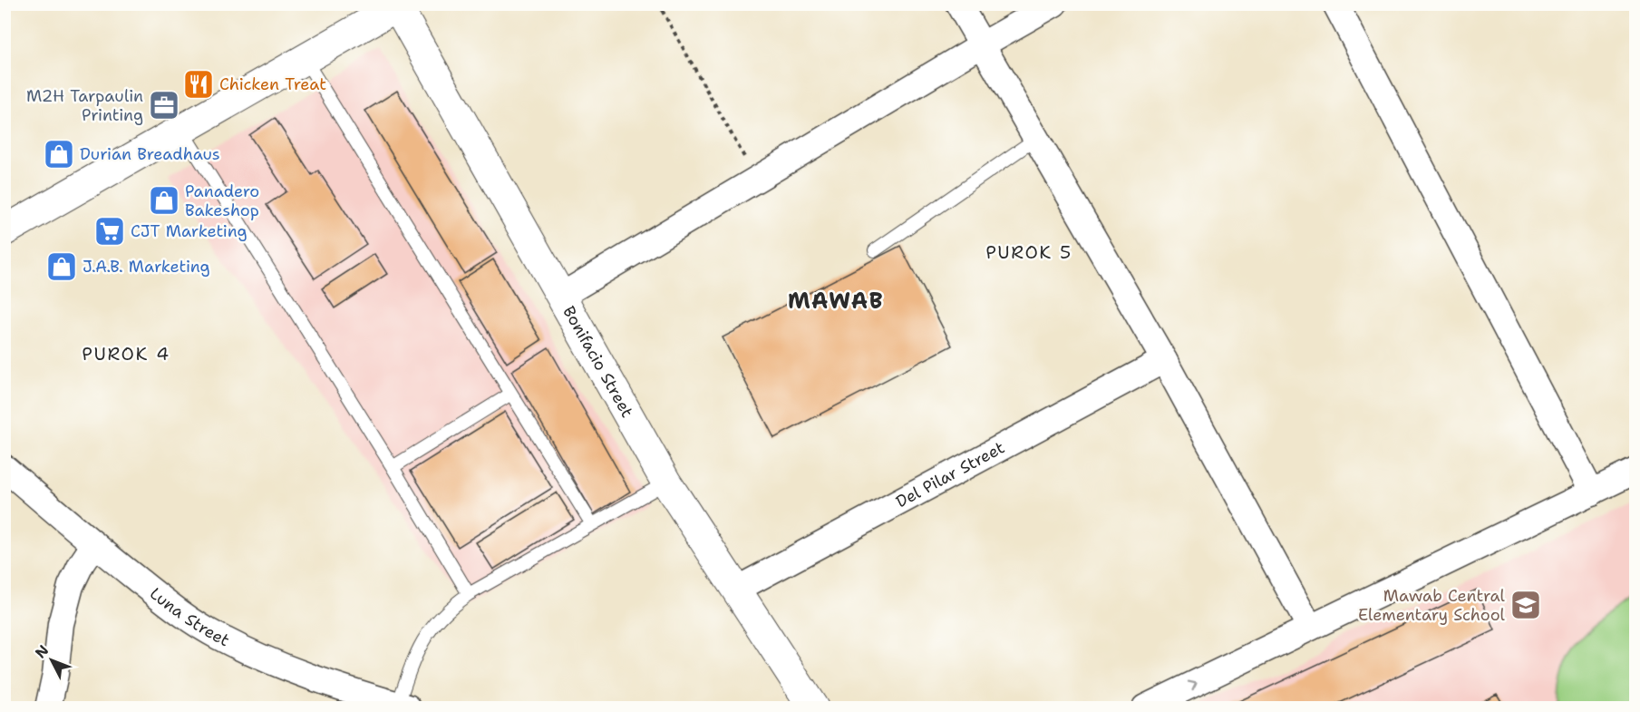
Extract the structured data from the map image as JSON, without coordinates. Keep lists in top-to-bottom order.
{
  "streets": {
    "main road": ["Bonifacio Street"],
    "street": ["Del Pilar Street", "Luna Street"]
  },
  "crossings": [
    ["Bonifacio Street", "Del Pilar Street"]
  ],
  "districts": ["PUROK 5", "MAWAB", "PUROK 4"],
  "places": {
    "restaurant": ["Chicken Treat"],
    "office": ["M2H Tarpaulin Printing"],
    "shop": ["Durian Breadhaus", "Panadero Bakeshop", "J.A.B. Marketing"],
    "supermarket": ["CJT Marketing"],
    "school or university": ["Mawab Central Elementary School"]
  },
  "north": "top left"
}
